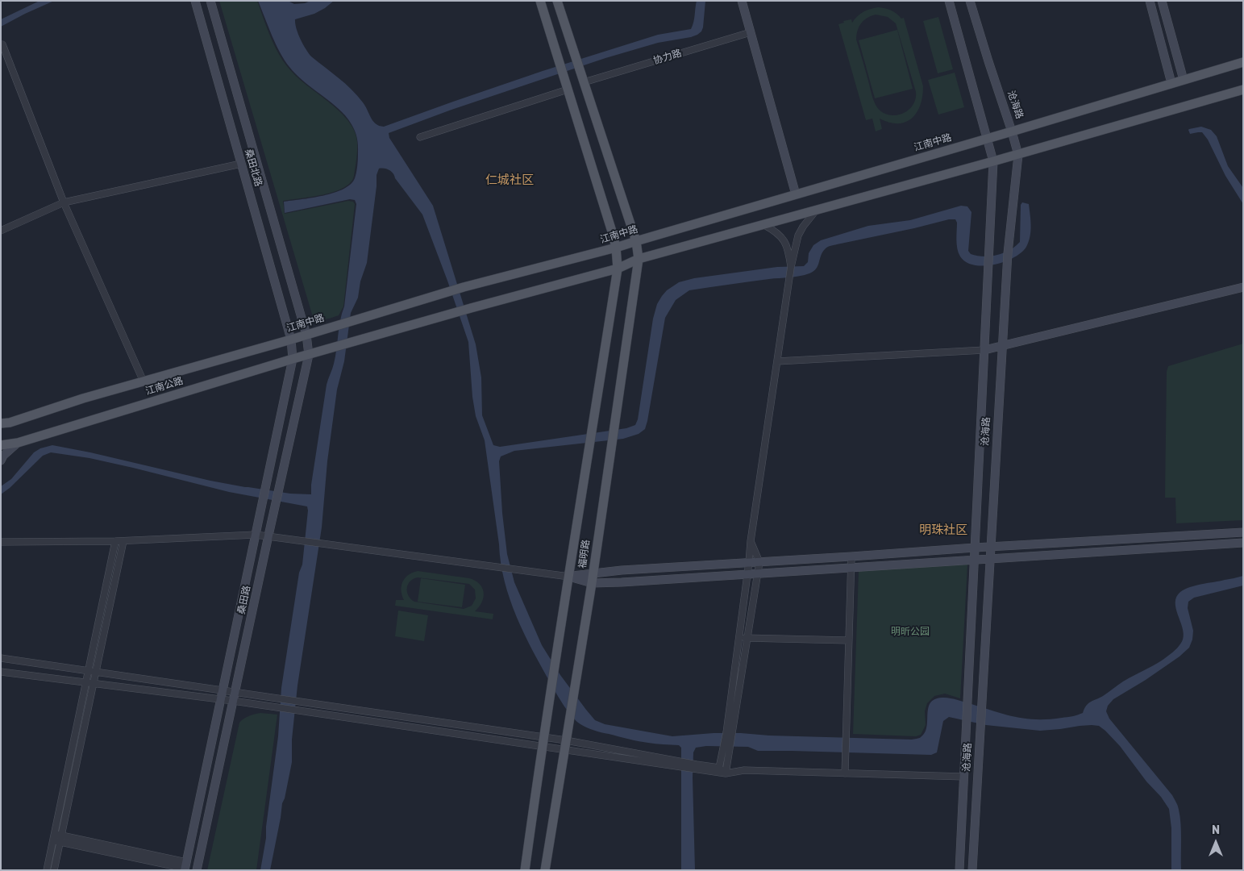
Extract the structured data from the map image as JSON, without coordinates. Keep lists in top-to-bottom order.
{
  "streets": {
    "main road": [
      "沧海路",
      "江南中路",
      "桑田北路",
      "江南公路",
      "福明路",
      "桑田路"
    ],
    "street": ["协力路"]
  },
  "crossings": [
    ["协力路", "福明路"],
    ["沧海路", "江南中路"],
    ["江南中路", "桑田北路"],
    ["江南中路", "福明路"],
    ["江南中路", "桑田路"],
    ["桑田北路", "桑田路"],
    ["江南公路", "福明路"],
    ["江南公路", "桑田路"]
  ],
  "districts": ["仁城社区", "明珠社区"],
  "parks": ["明昕公园"],
  "north": "top"
}
